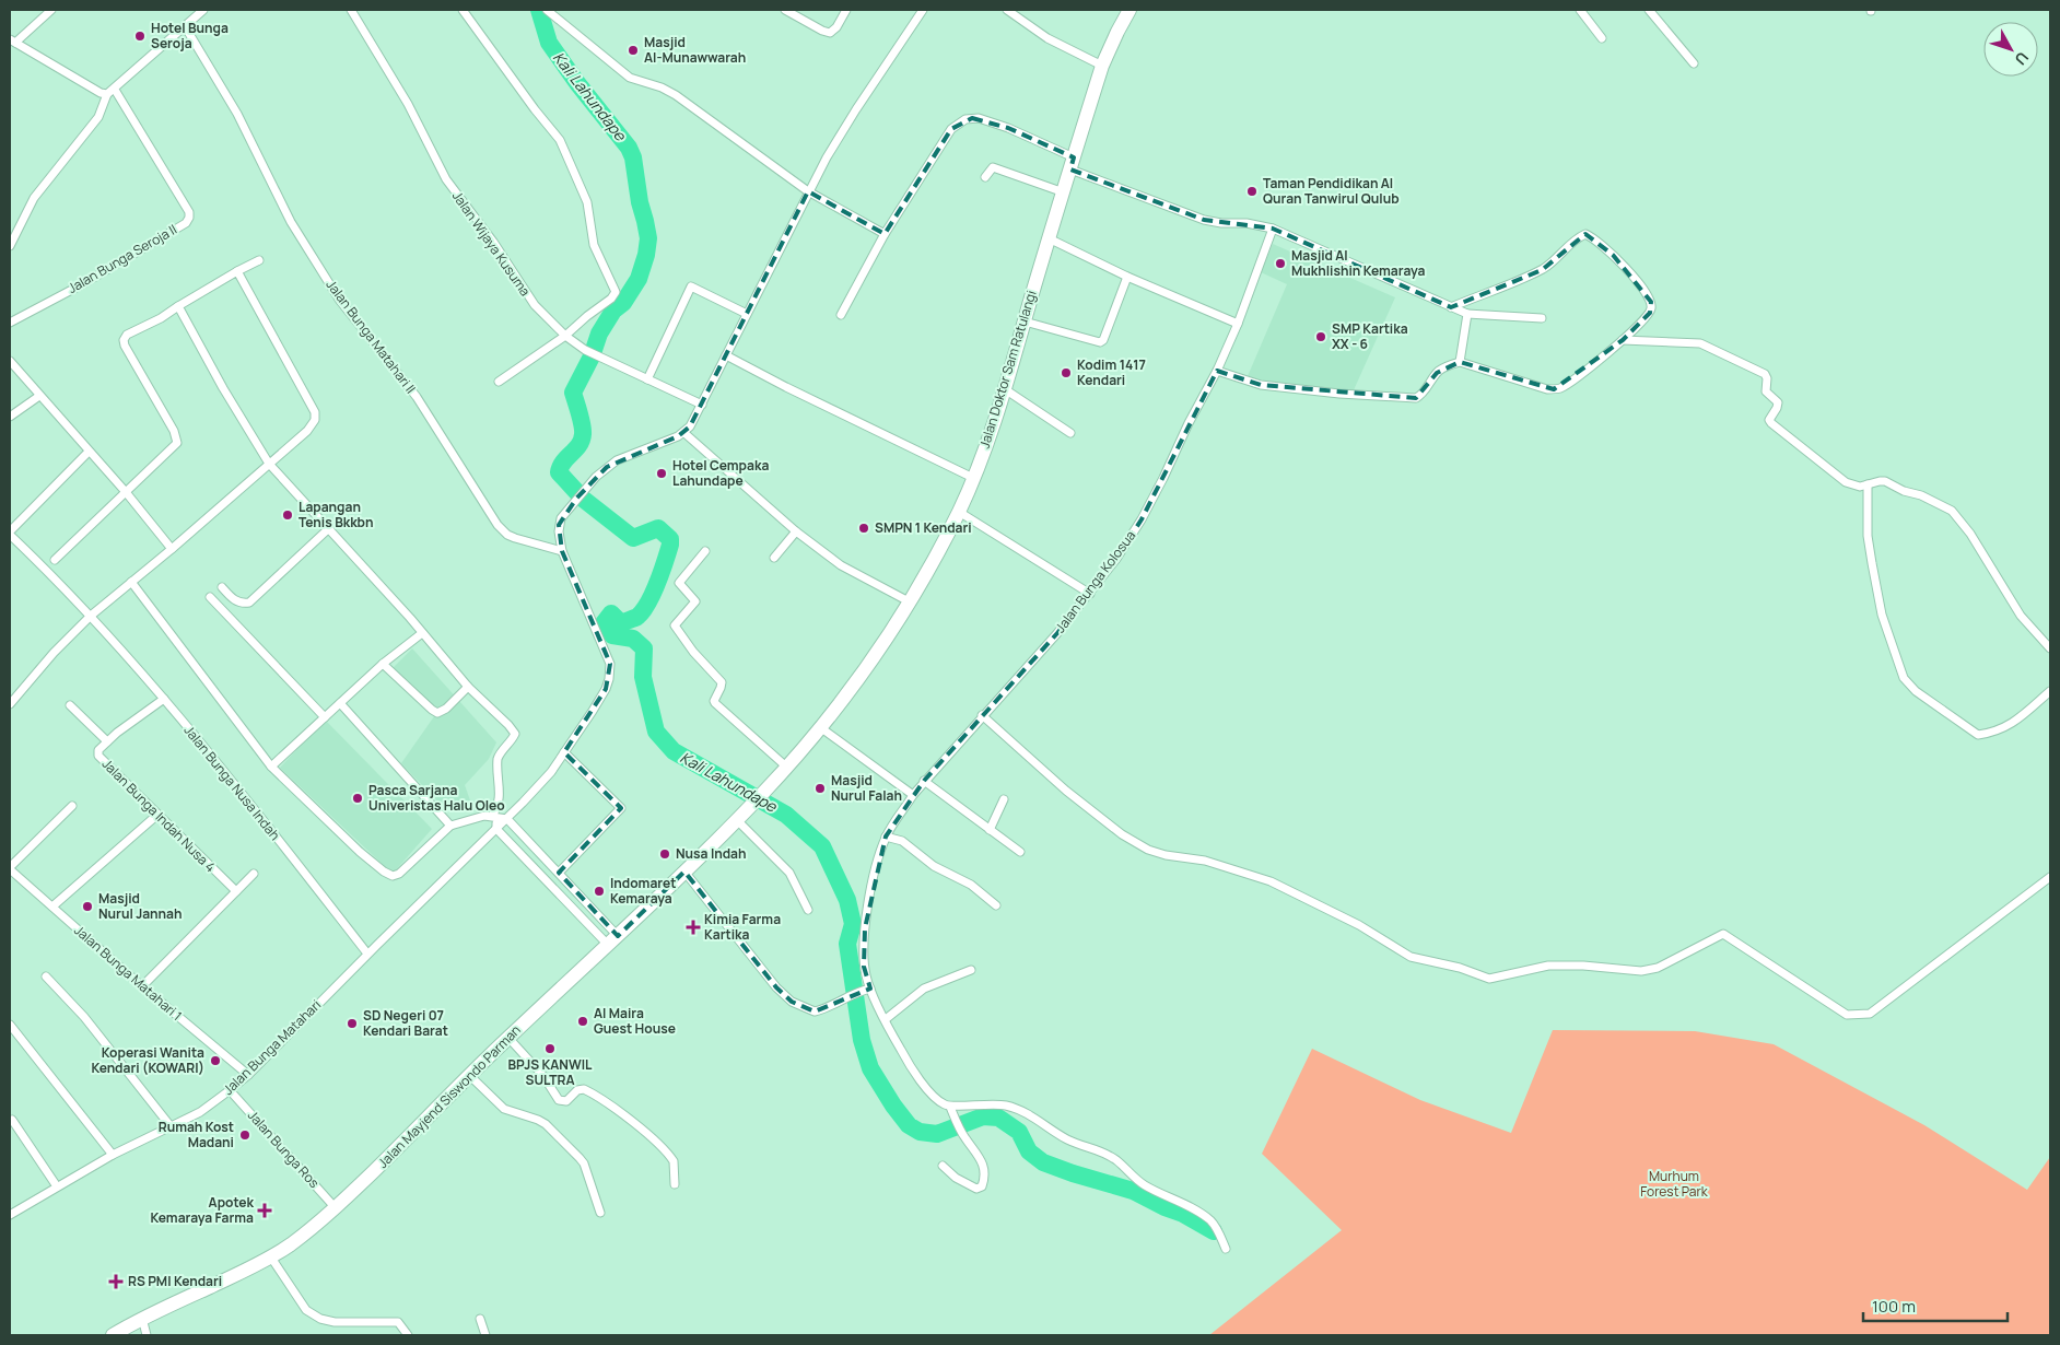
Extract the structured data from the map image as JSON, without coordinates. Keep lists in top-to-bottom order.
{
  "streets": {
    "highway": ["Jalan Doktor Sam Ratulangi", "Jalan Mayjend Siswondo Parman"],
    "street": [
      "Jalan Wijaya Kusuma",
      "Jalan Bunga Seroja II",
      "Jalan Bunga Matahari II",
      "Jalan Bunga Kolosua",
      "Jalan Bunga Nusa Indah",
      "Jalan Bunga Indah Nusa 4",
      "Jalan Bunga Matahari 1",
      "Jalan Bunga Matahari",
      "Jalan Bunga Ros"
    ]
  },
  "crossings": [
    ["Jalan Bunga Matahari II", "Jalan Bunga Matahari"],
    ["Jalan Doktor Sam Ratulangi", "Jalan Mayjend Siswondo Parman"],
    ["Jalan Bunga Nusa Indah", "Jalan Bunga Indah Nusa 4"],
    ["Jalan Bunga Nusa Indah", "Jalan Bunga Matahari"],
    ["Jalan Bunga Matahari 1", "Jalan Bunga Matahari"],
    ["Jalan Bunga Matahari", "Jalan Bunga Ros"],
    ["Jalan Mayjend Siswondo Parman", "Jalan Bunga Ros"]
  ],
  "water": ["Kali Lahundape"],
  "parks": ["Murhum Forest Park"],
  "places": {
    "other": [
      "Hotel Bunga Seroja",
      "Masjid Al-Munawwarah",
      "Taman Pendidikan Al Quran Tanwirul Qulub",
      "Masjid Al Mukhlishin Kemaraya",
      "SMP Kartika XX - 6",
      "Kodim 1417 Kendari",
      "Hotel Cempaka Lahundape",
      "Lapangan Tenis Bkkbn",
      "SMPN 1 Kendari",
      "Masjid Nurul Falah",
      "Pasca Sarjana Univeristas Halu Oleo",
      "Nusa Indah",
      "Indomaret Kemaraya",
      "Masjid Nurul Jannah",
      "Al Maira Guest House",
      "SD Negeri 07 Kendari Barat",
      "BPJS KANWIL SULTRA",
      "Koperasi Wanita Kendari (KOWARI)",
      "Rumah Kost Madani"
    ],
    "health": ["Kimia Farma Kartika", "Apotek Kemaraya Farma", "RS PMI Kendari"]
  },
  "scale_bar": "100 m",
  "north": "bottom right"
}
